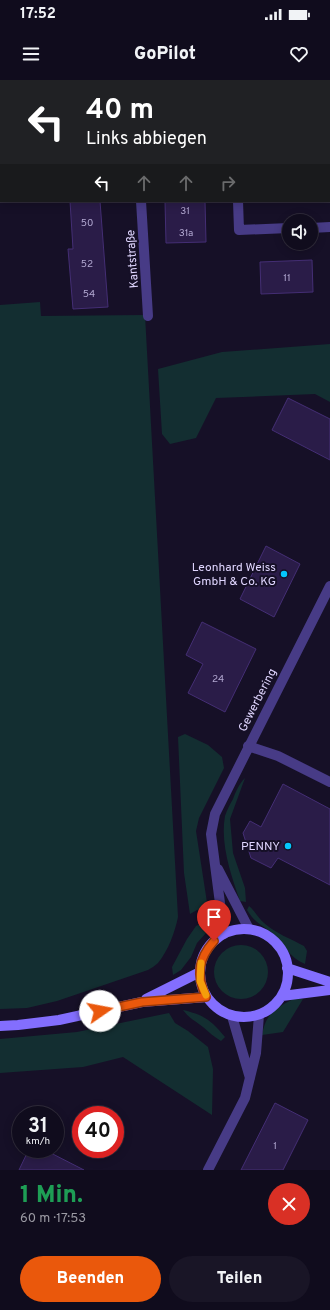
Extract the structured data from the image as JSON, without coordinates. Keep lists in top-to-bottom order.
{
  "streets": {
    "street": ["Kantstraße", "Gewerbering"]
  },
  "places": ["Leonhard Weiss GmbH & Co. KG", "PENNY"],
  "house_numbers": [
    "31",
    "50",
    "31a",
    "52",
    "11",
    "54",
    "24",
    "1"
  ],
  "page": {
    "status": "17:52",
    "header": "GoPilot",
    "turn": ["40 m", "Links abbiegen"],
    "speed": "31 km/h",
    "limit": "40",
    "heading": ["1 Min.", "60 m · 17:53"],
    "buttons": ["Beenden", "Teilen"]
  }
}
